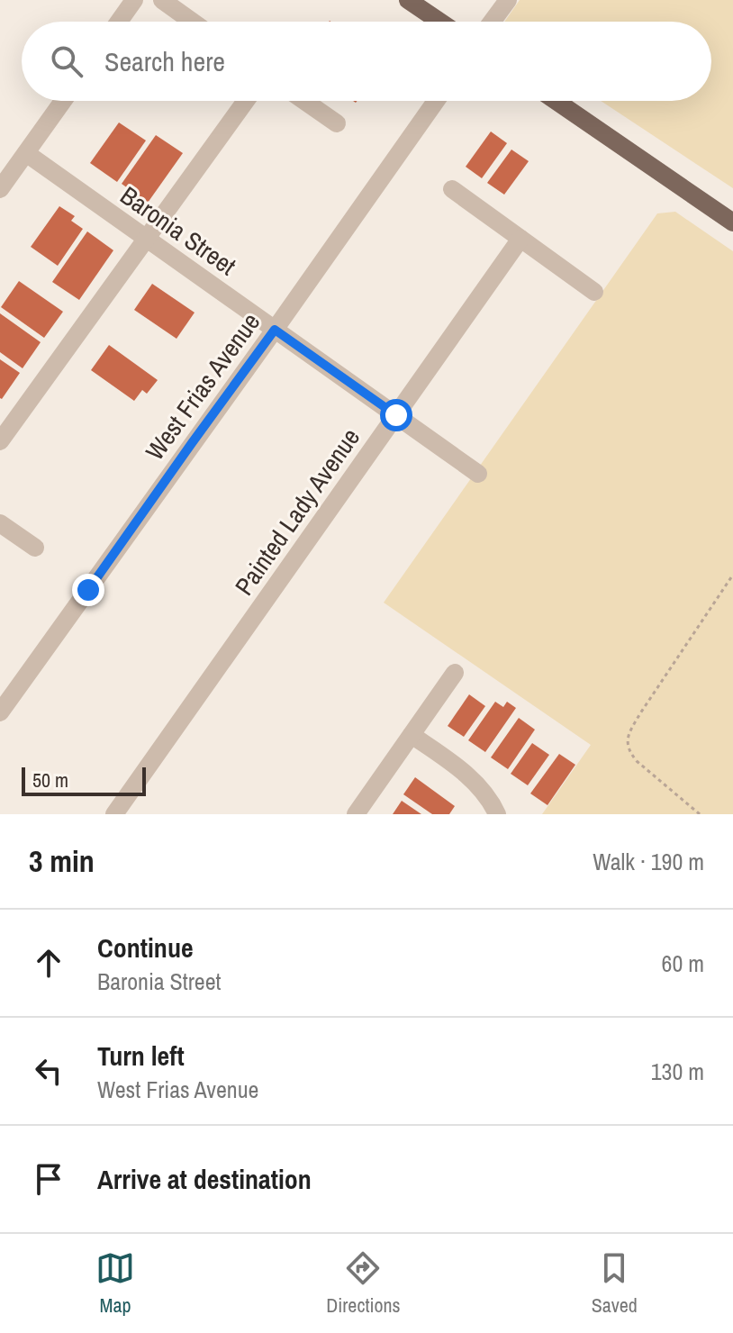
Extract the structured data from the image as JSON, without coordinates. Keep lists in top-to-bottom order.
{
  "streets": {
    "street": ["Baronia Street", "West Frias Avenue", "Painted Lady Avenue"]
  },
  "crossings": [
    ["Baronia Street", "West Frias Avenue"],
    ["Baronia Street", "Painted Lady Avenue"]
  ],
  "scale_bar": "50 m",
  "page": {
    "search": "Search here",
    "scale": "50 m",
    "heading": ["3 min", "Walk · 190 m"],
    "list": [
      ["Continue", "Baronia Street", "60 m"],
      ["Turn left", "West Frias Avenue", "130 m"],
      "Arrive at destination"
    ],
    "nav": ["Map", "Directions", "Saved"]
  }
}
